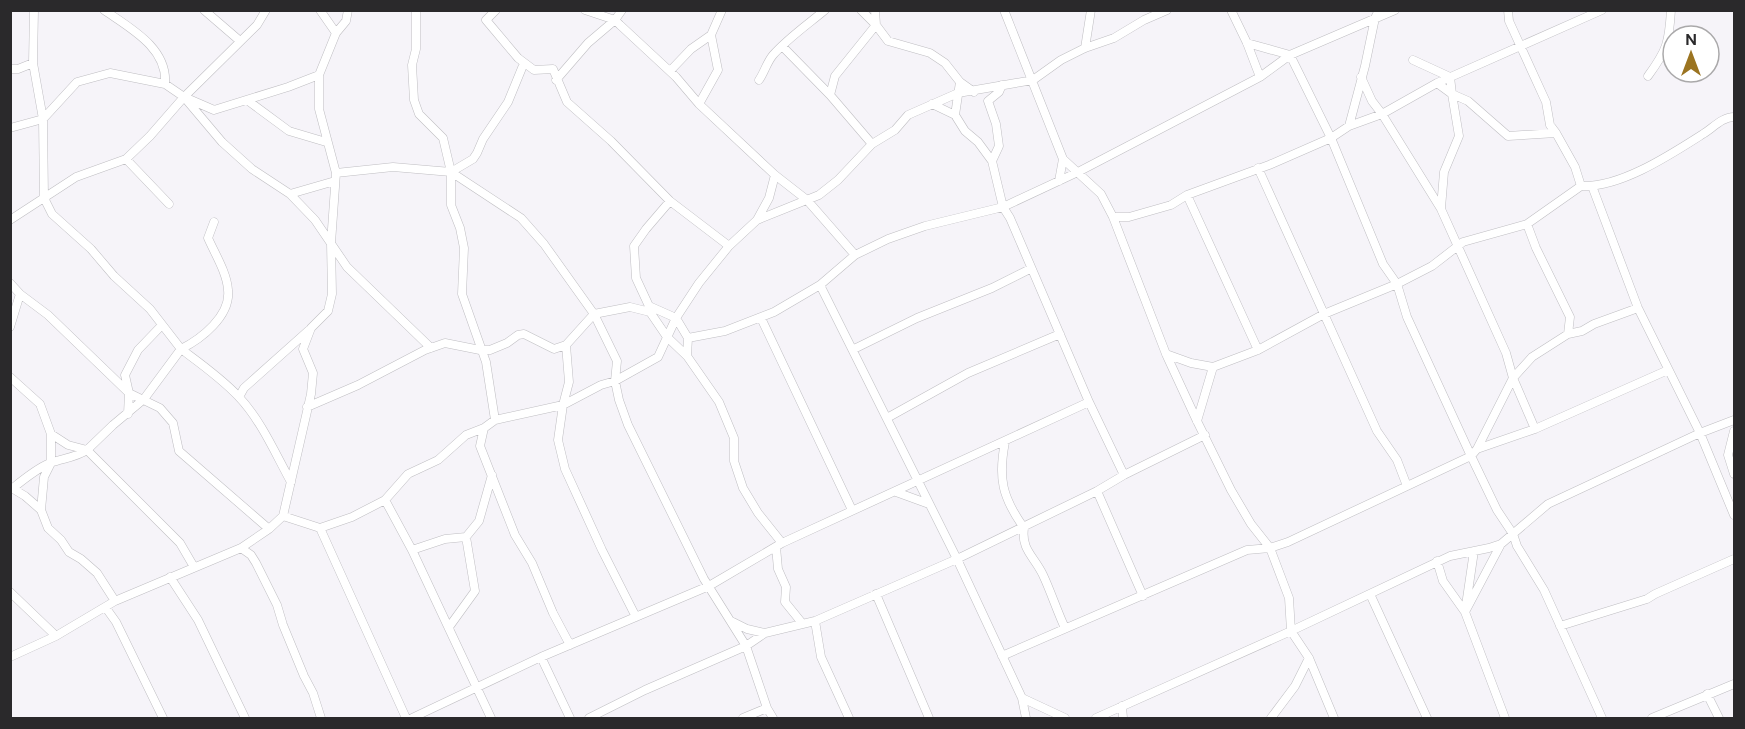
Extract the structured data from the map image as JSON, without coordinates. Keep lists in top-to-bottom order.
{
  "north": "top"
}
